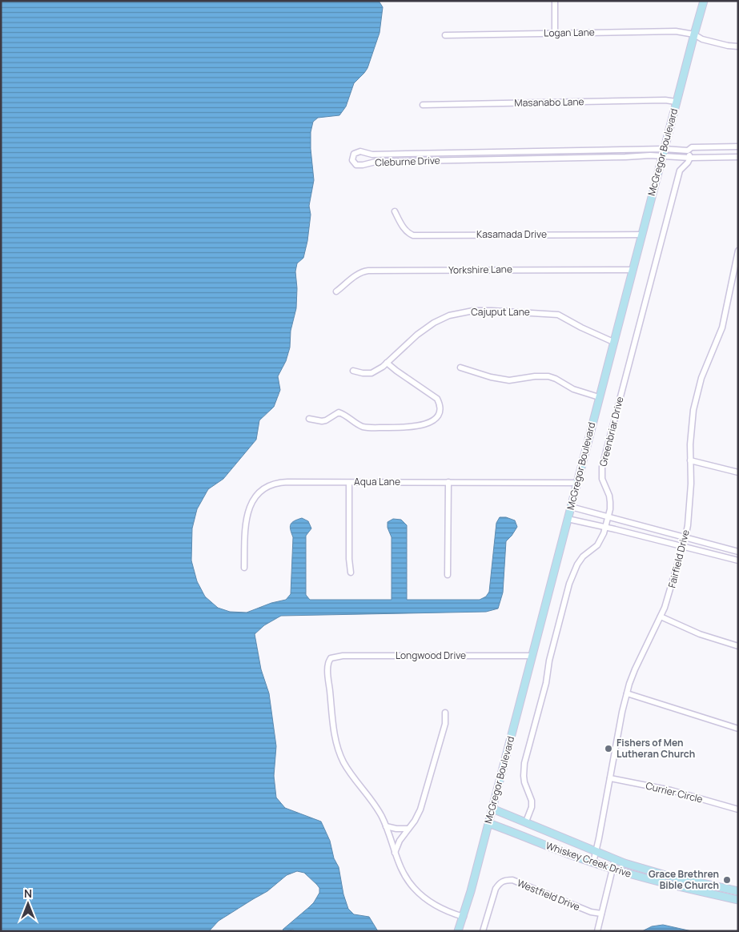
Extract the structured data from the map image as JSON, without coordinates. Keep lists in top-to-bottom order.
{
  "streets": {
    "main road": ["McGregor Boulevard", "Whiskey Creek Drive"],
    "street": [
      "Logan Lane",
      "Masanabo Lane",
      "Cleburne Drive",
      "Kasamada Drive",
      "Yorkshire Lane",
      "Cajuput Lane",
      "Greenbriar Drive",
      "Aqua Lane",
      "Fairfield Drive",
      "Longwood Drive",
      "Currier Circle",
      "Westfield Drive"
    ]
  },
  "crossings": [
    ["Logan Lane", "McGregor Boulevard"],
    ["Masanabo Lane", "McGregor Boulevard"],
    ["McGregor Boulevard", "Cleburne Drive"],
    ["McGregor Boulevard", "Kasamada Drive"],
    ["McGregor Boulevard", "Yorkshire Lane"],
    ["McGregor Boulevard", "Cajuput Lane"],
    ["McGregor Boulevard", "Aqua Lane"],
    ["McGregor Boulevard", "Longwood Drive"],
    ["McGregor Boulevard", "Whiskey Creek Drive"],
    ["Greenbriar Drive", "Whiskey Creek Drive"],
    ["Fairfield Drive", "Currier Circle"],
    ["Fairfield Drive", "Whiskey Creek Drive"]
  ],
  "places": ["Fishers of Men Lutheran Church", "Grace Brethren Bible Church"],
  "north": "top"
}
